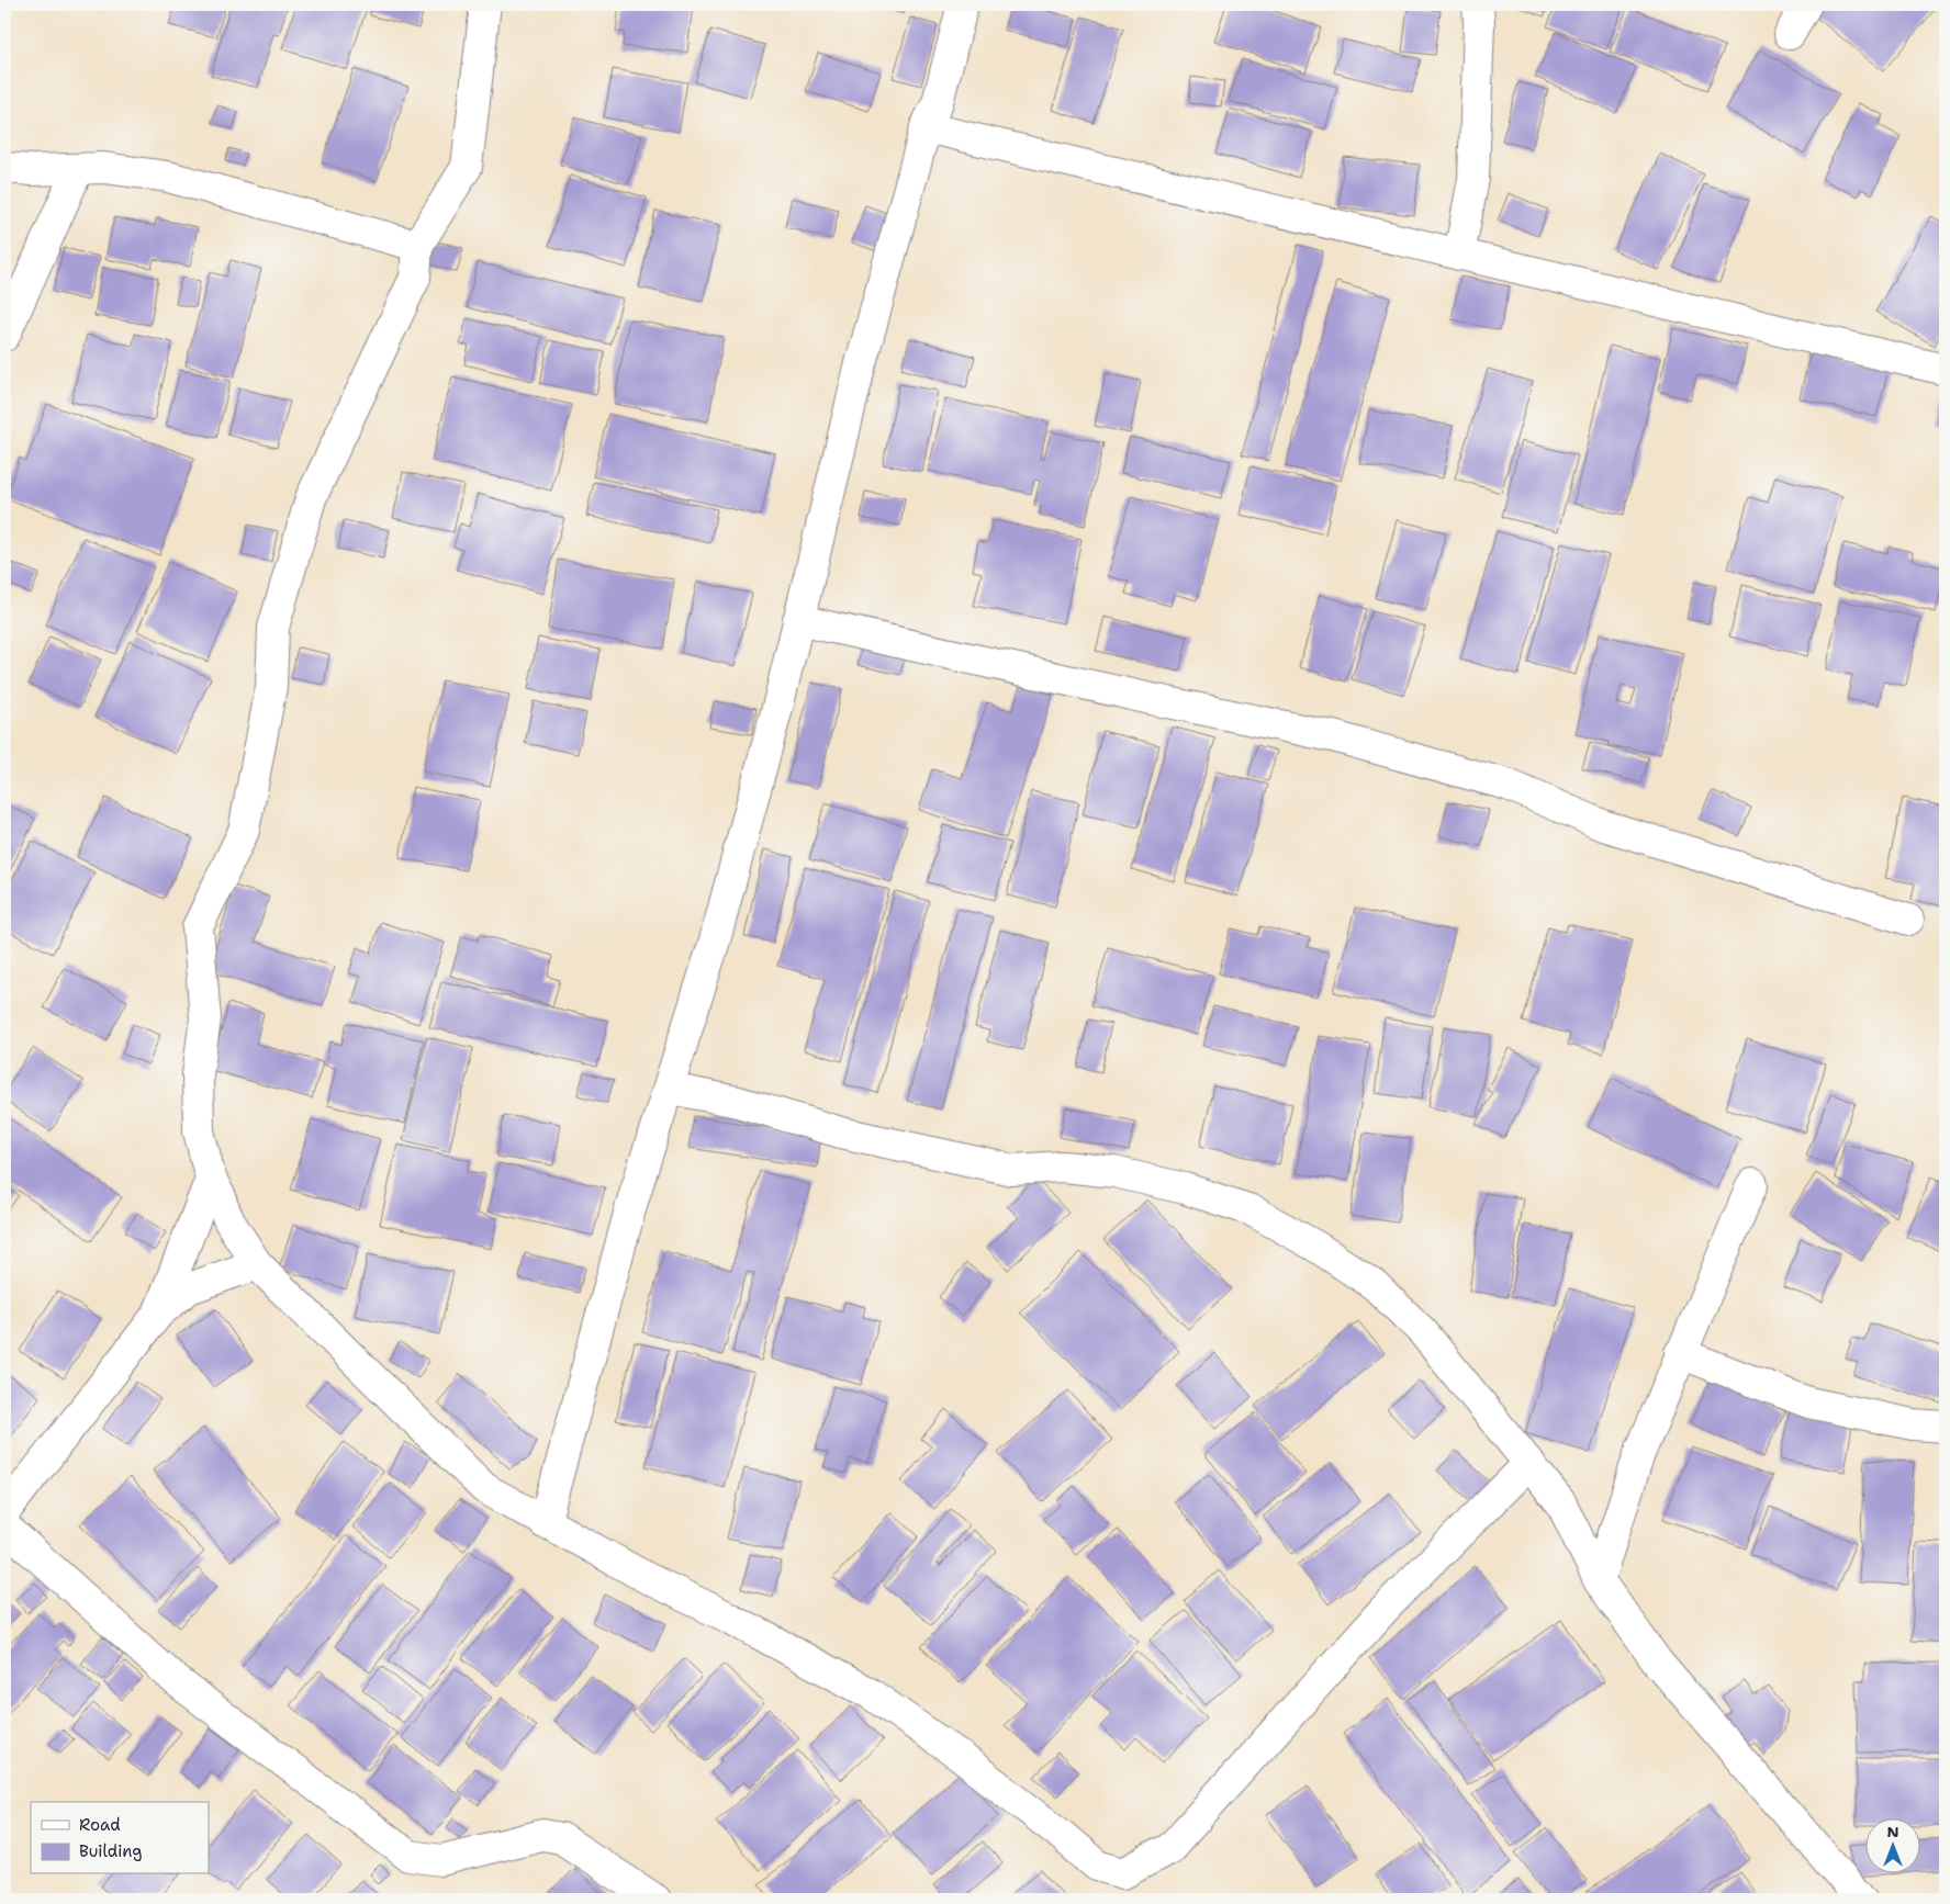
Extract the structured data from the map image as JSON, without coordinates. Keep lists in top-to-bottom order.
{
  "legend": ["Road", "Building"],
  "north": "top"
}
